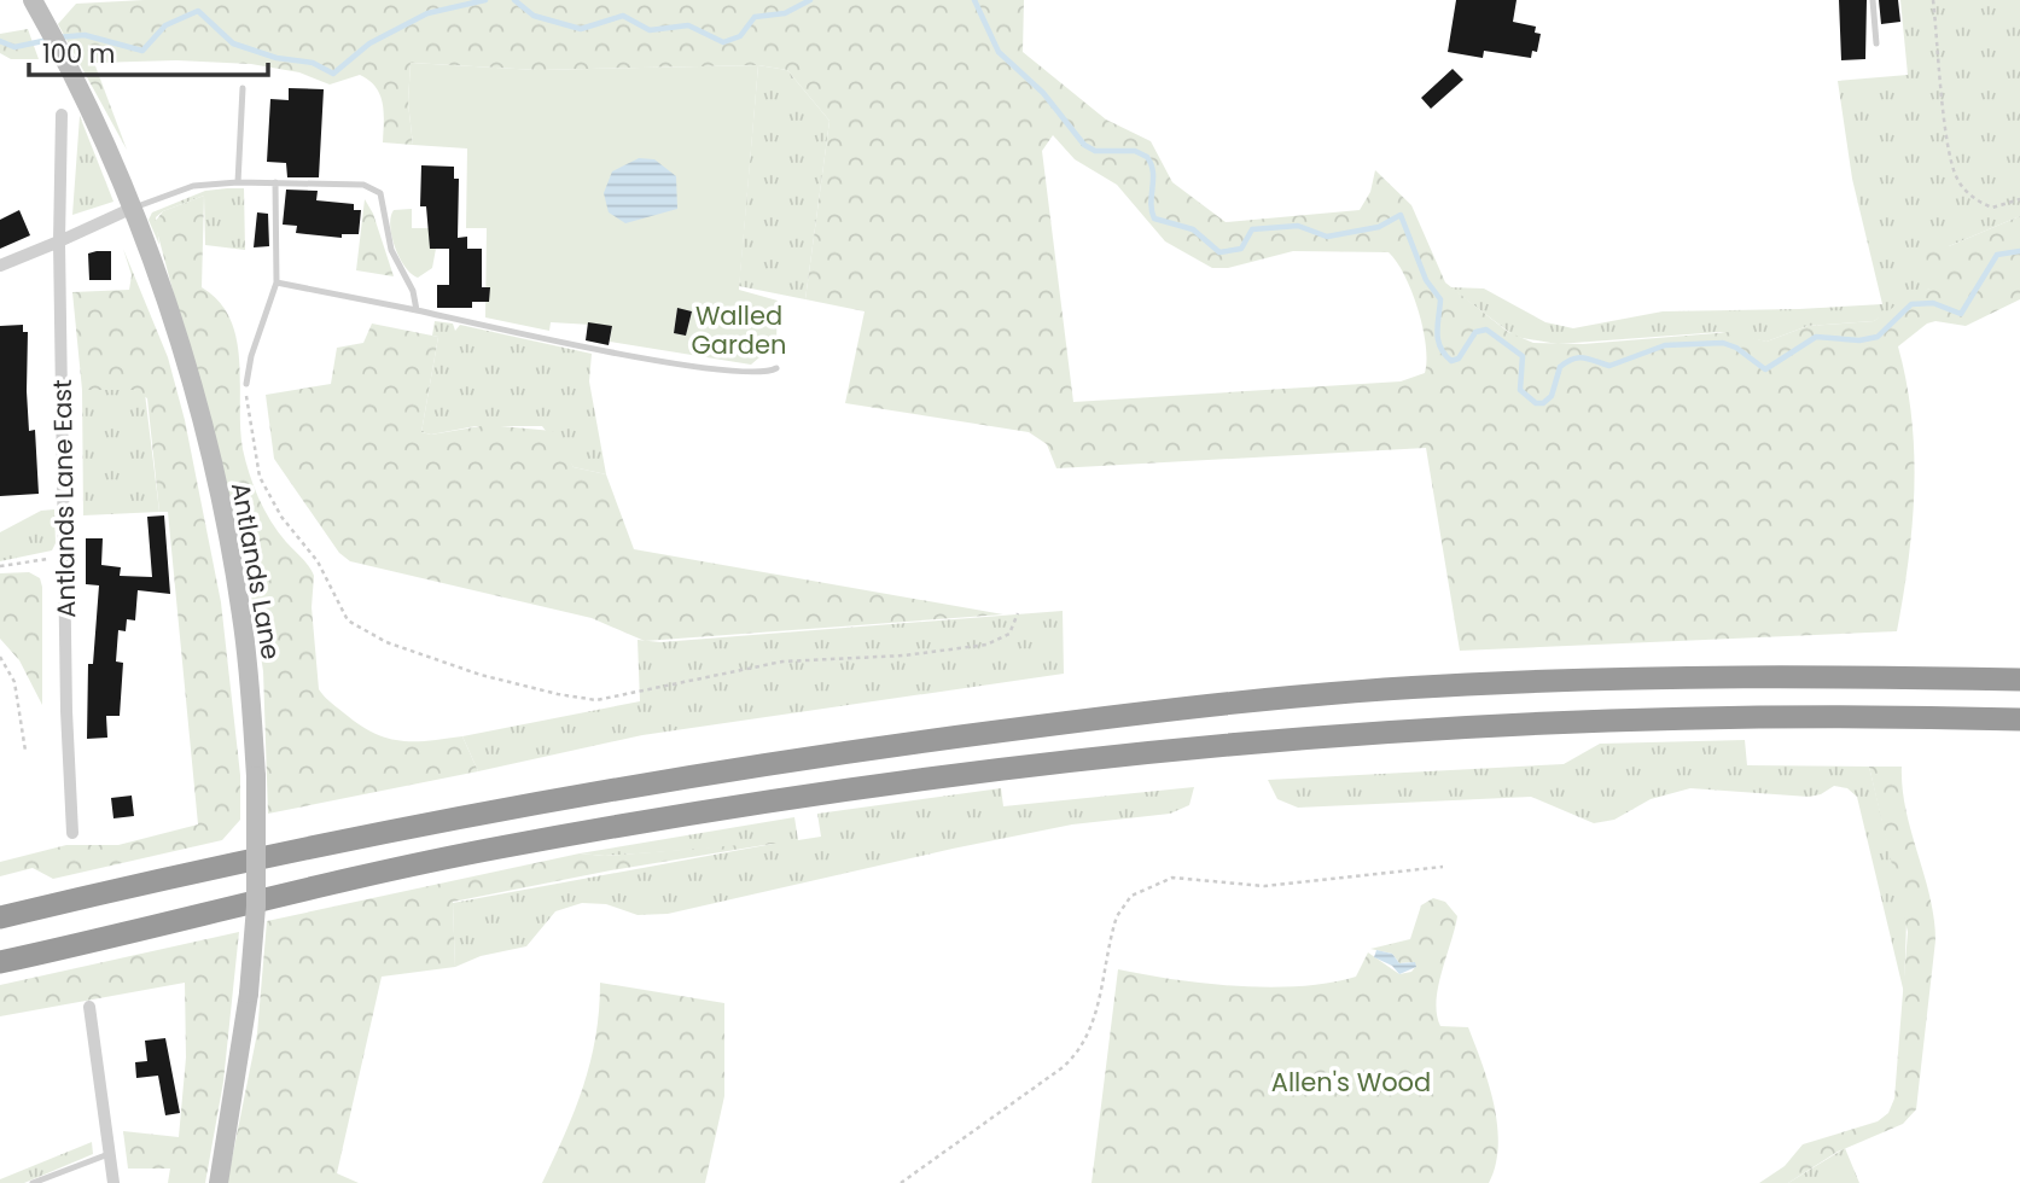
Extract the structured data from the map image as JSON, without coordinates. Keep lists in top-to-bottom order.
{
  "streets": {
    "main road": ["Antlands Lane"],
    "street": ["Antlands Lane East"]
  },
  "parks": ["Walled Garden", "Allen's Wood"],
  "scale_bar": "100 m"
}
